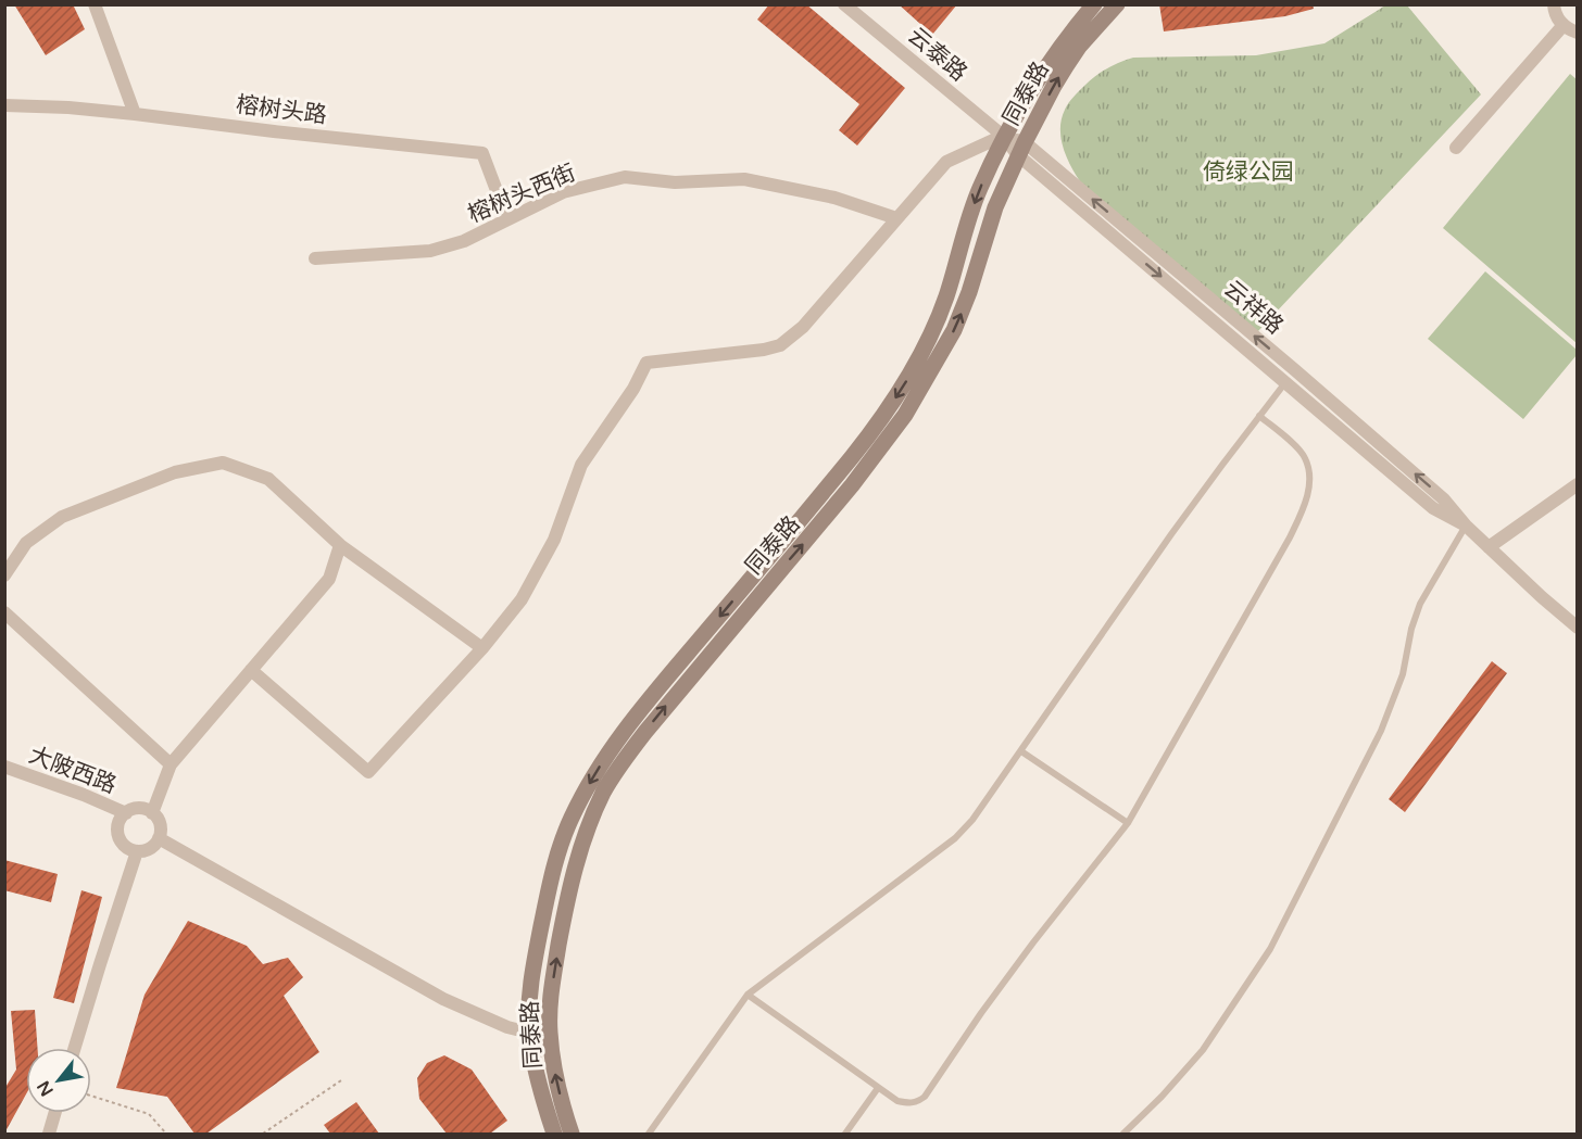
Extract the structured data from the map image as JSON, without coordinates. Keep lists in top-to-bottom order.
{
  "streets": {
    "main road": ["同泰路"],
    "street": [
      "云泰路",
      "榕树头路",
      "榕树头西街",
      "云祥路",
      "大陂西路"
    ]
  },
  "crossings": [
    ["云泰路", "同泰路"],
    ["云泰路", "云祥路"],
    ["同泰路", "云祥路"],
    ["榕树头路", "榕树头西街"]
  ],
  "parks": ["倚绿公园"],
  "north": "bottom left"
}
